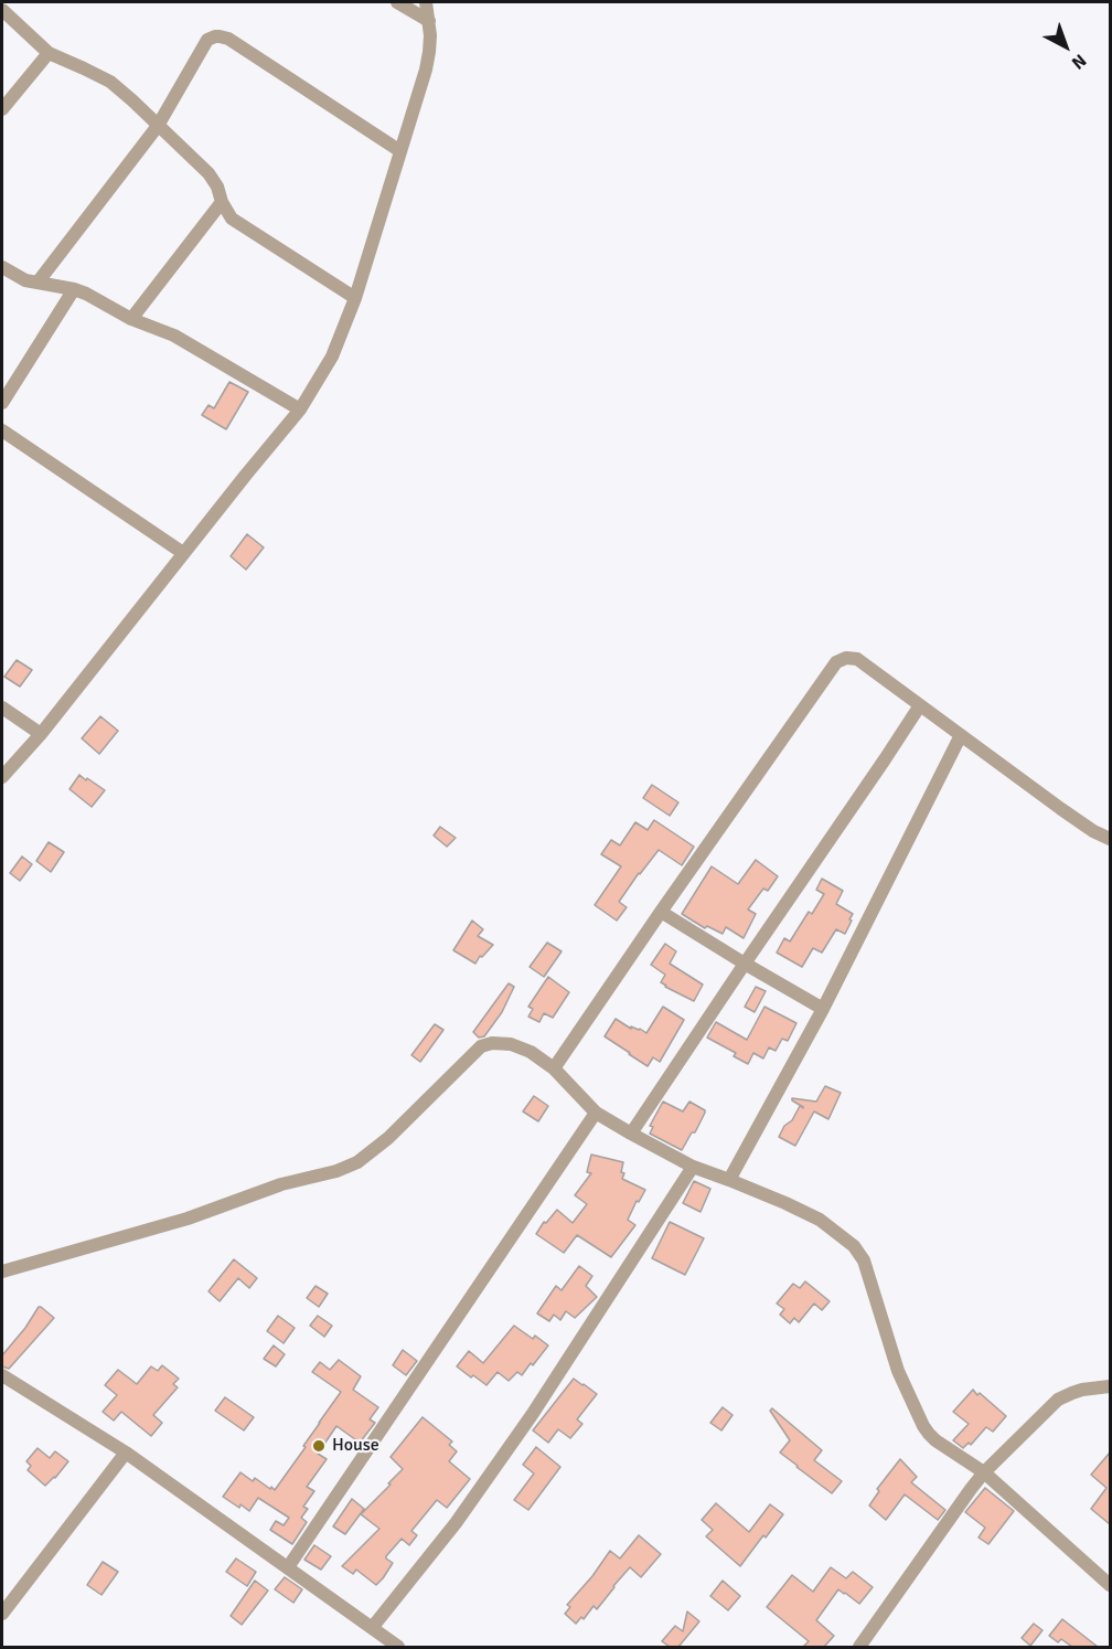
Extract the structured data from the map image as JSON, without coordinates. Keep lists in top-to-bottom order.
{
  "places": ["House"],
  "north": "bottom right"
}
